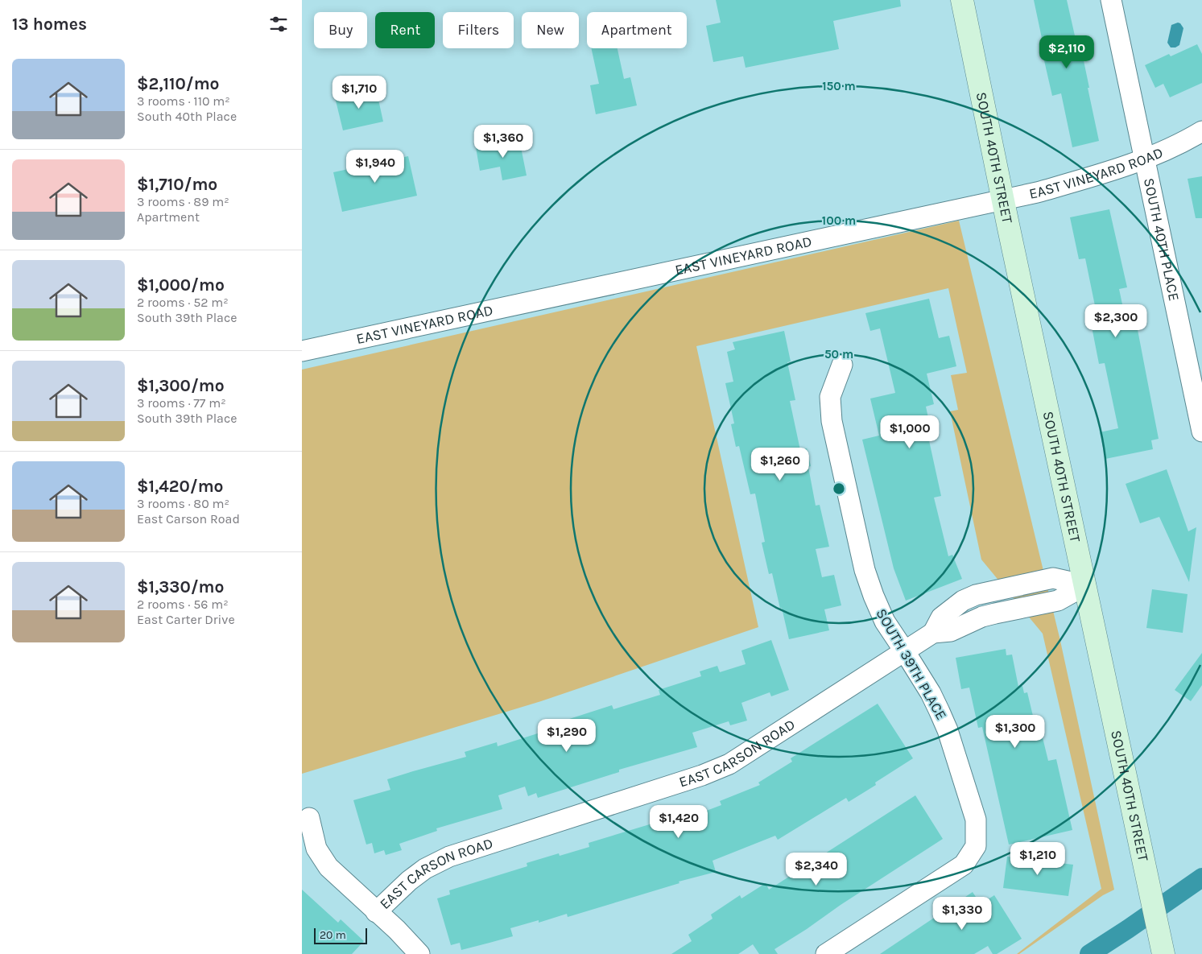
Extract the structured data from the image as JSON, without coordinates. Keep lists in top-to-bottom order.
{
  "streets": {
    "main road": ["SOUTH 40TH STREET"],
    "street": [
      "EAST VINEYARD ROAD",
      "SOUTH 40TH PLACE",
      "SOUTH 39TH PLACE",
      "EAST CARSON ROAD"
    ]
  },
  "crossings": [
    ["SOUTH 40TH STREET", "EAST VINEYARD ROAD"],
    ["SOUTH 40TH STREET", "EAST CARSON ROAD"],
    ["EAST VINEYARD ROAD", "SOUTH 40TH PLACE"],
    ["SOUTH 39TH PLACE", "EAST CARSON ROAD"]
  ],
  "scale_bar": "20 m",
  "page": {
    "heading": "13 homes",
    "chip": [
      "Buy",
      "Rent",
      "Filters",
      "New",
      "Apartment"
    ],
    "price": [
      "$2,110",
      "$1,710",
      "$1,360",
      "$1,940",
      "$2,300",
      "$1,000",
      "$1,260",
      "$1,300",
      "$1,290",
      "$1,420",
      "$1,210",
      "$2,340",
      "$1,330"
    ],
    "list": [
      {
        "name": "$2,110/mo",
        "note": "3 rooms · 110 m² · South 40th Place"
      },
      {
        "name": "$1,710/mo",
        "note": "3 rooms · 89 m² · Apartment"
      },
      {
        "name": "$1,000/mo",
        "note": "2 rooms · 52 m² · South 39th Place"
      },
      {
        "name": "$1,300/mo",
        "note": "3 rooms · 77 m² · South 39th Place"
      },
      {
        "name": "$1,420/mo",
        "note": "3 rooms · 80 m² · East Carson Road"
      },
      {
        "name": "$1,330/mo",
        "note": "2 rooms · 56 m² · East Carter Drive"
      }
    ],
    "scale": "20 m"
  },
  "rings": ["150 m", "100 m", "50 m"]
}
